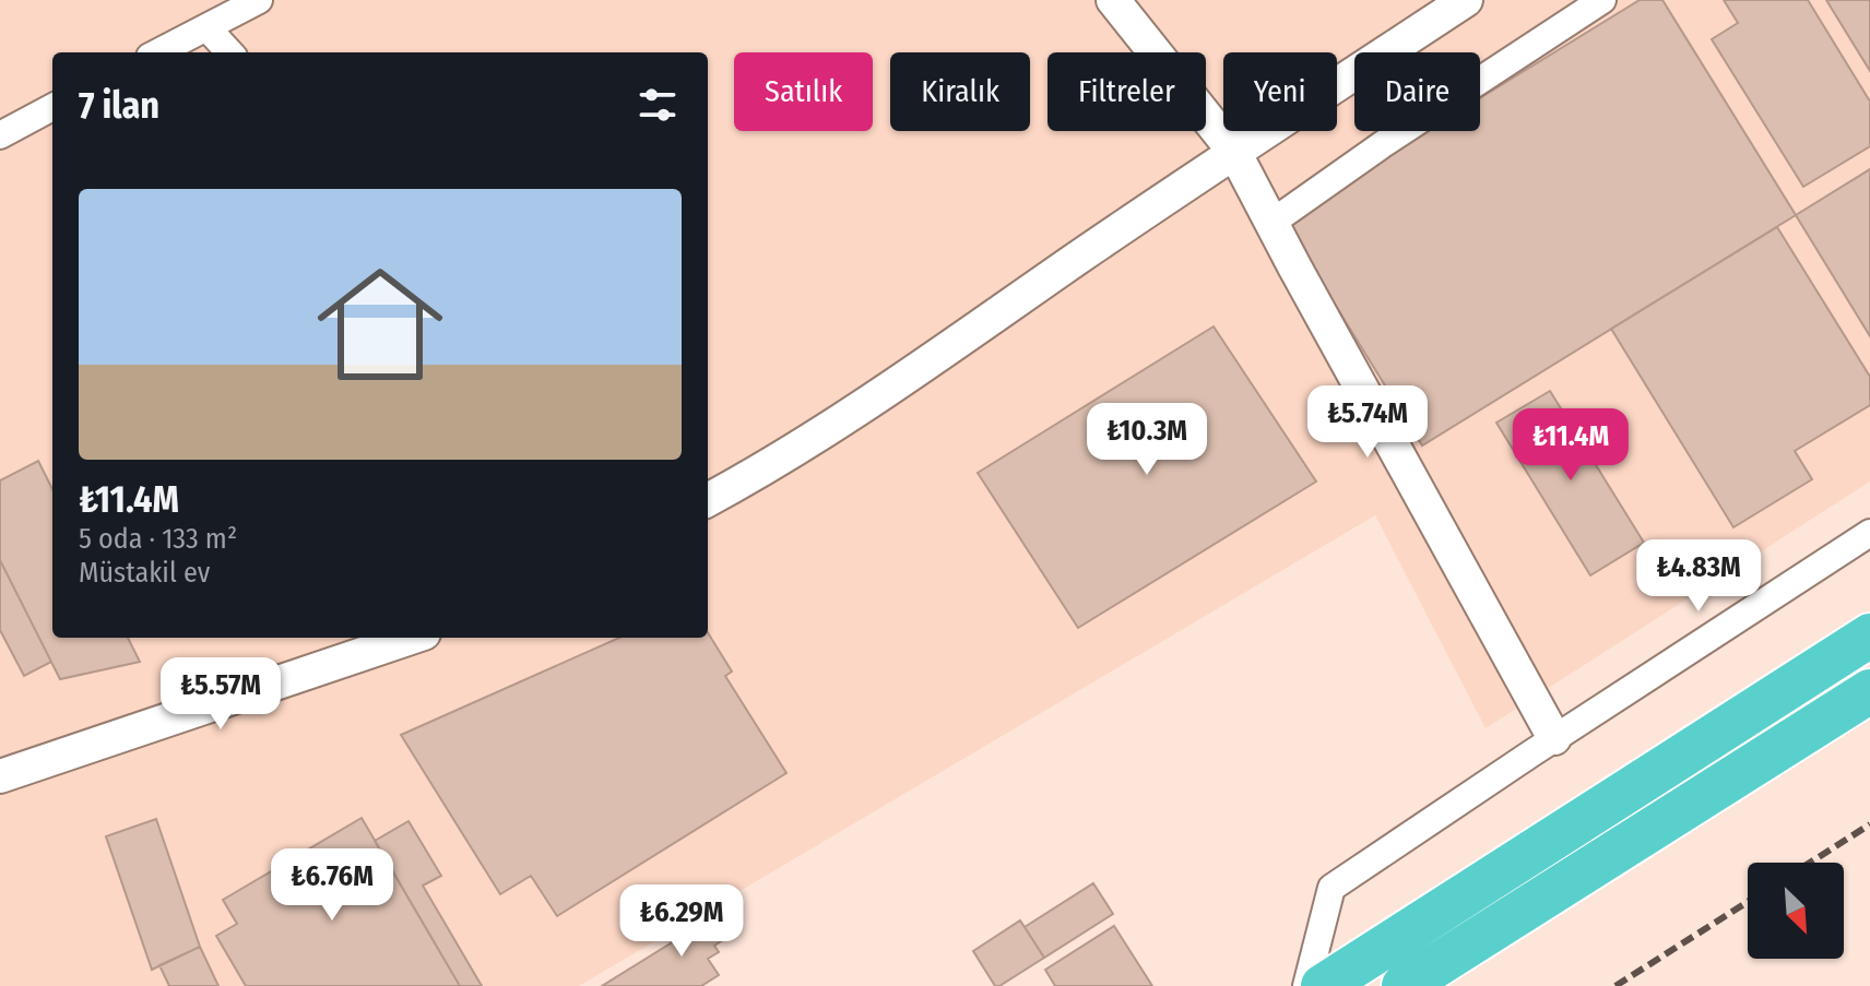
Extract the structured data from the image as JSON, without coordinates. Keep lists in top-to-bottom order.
{
  "north": "bottom right",
  "page": {
    "chip": [
      "Satılık",
      "Kiralık",
      "Filtreler",
      "Yeni",
      "Daire"
    ],
    "heading": "7 ilan",
    "list": [
      {
        "name": "₺11.4M",
        "note": "5 oda · 133 m² · Müstakil ev"
      }
    ],
    "price": [
      "₺5.74M",
      "₺10.3M",
      "₺11.4M",
      "₺4.83M",
      "₺5.57M",
      "₺6.76M",
      "₺6.29M"
    ]
  }
}
